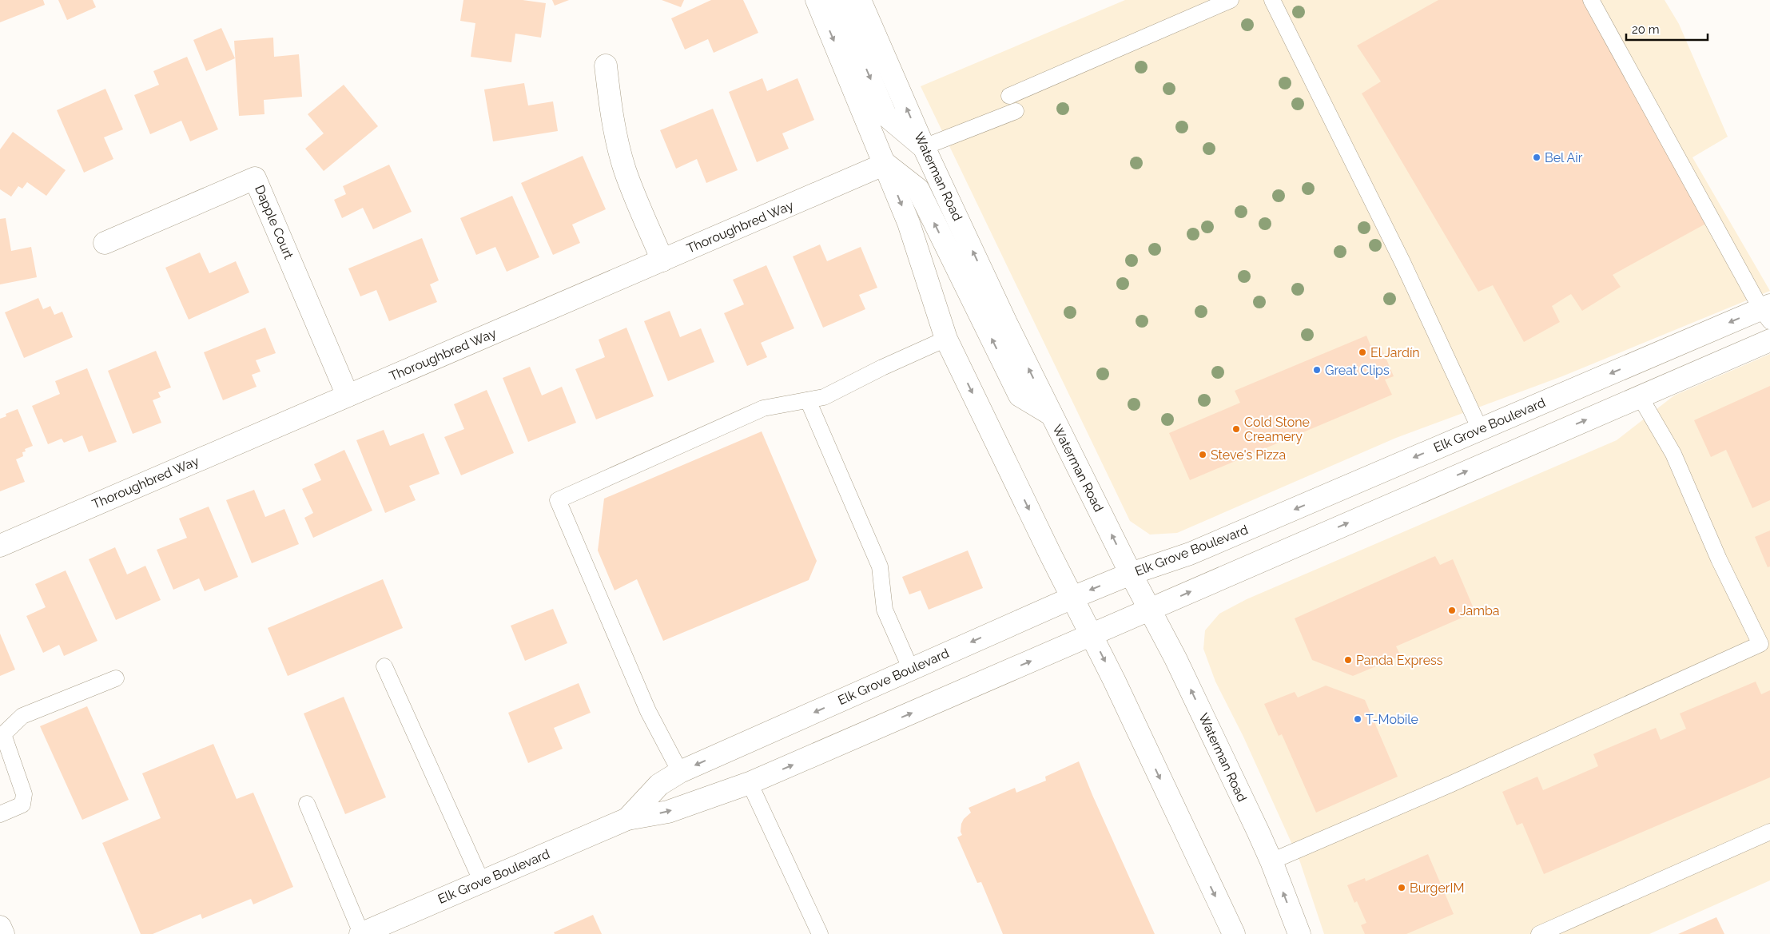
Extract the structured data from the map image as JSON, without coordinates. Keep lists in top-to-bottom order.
{
  "streets": {
    "main road": [
      "Waterman Road",
      "Dapple Court",
      "Thoroughbred Way",
      "Elk Grove Boulevard"
    ]
  },
  "crossings": [
    ["Waterman Road", "Elk Grove Boulevard"],
    ["Dapple Court", "Thoroughbred Way"]
  ],
  "places": [
    "Bel Air",
    "El Jardín",
    "Great Clips",
    "Cold Stone Creamery",
    "Steve's Pizza",
    "Jamba",
    "Panda Express",
    "T-Mobile",
    "BurgerIM"
  ],
  "scale_bar": "20 m"
}
